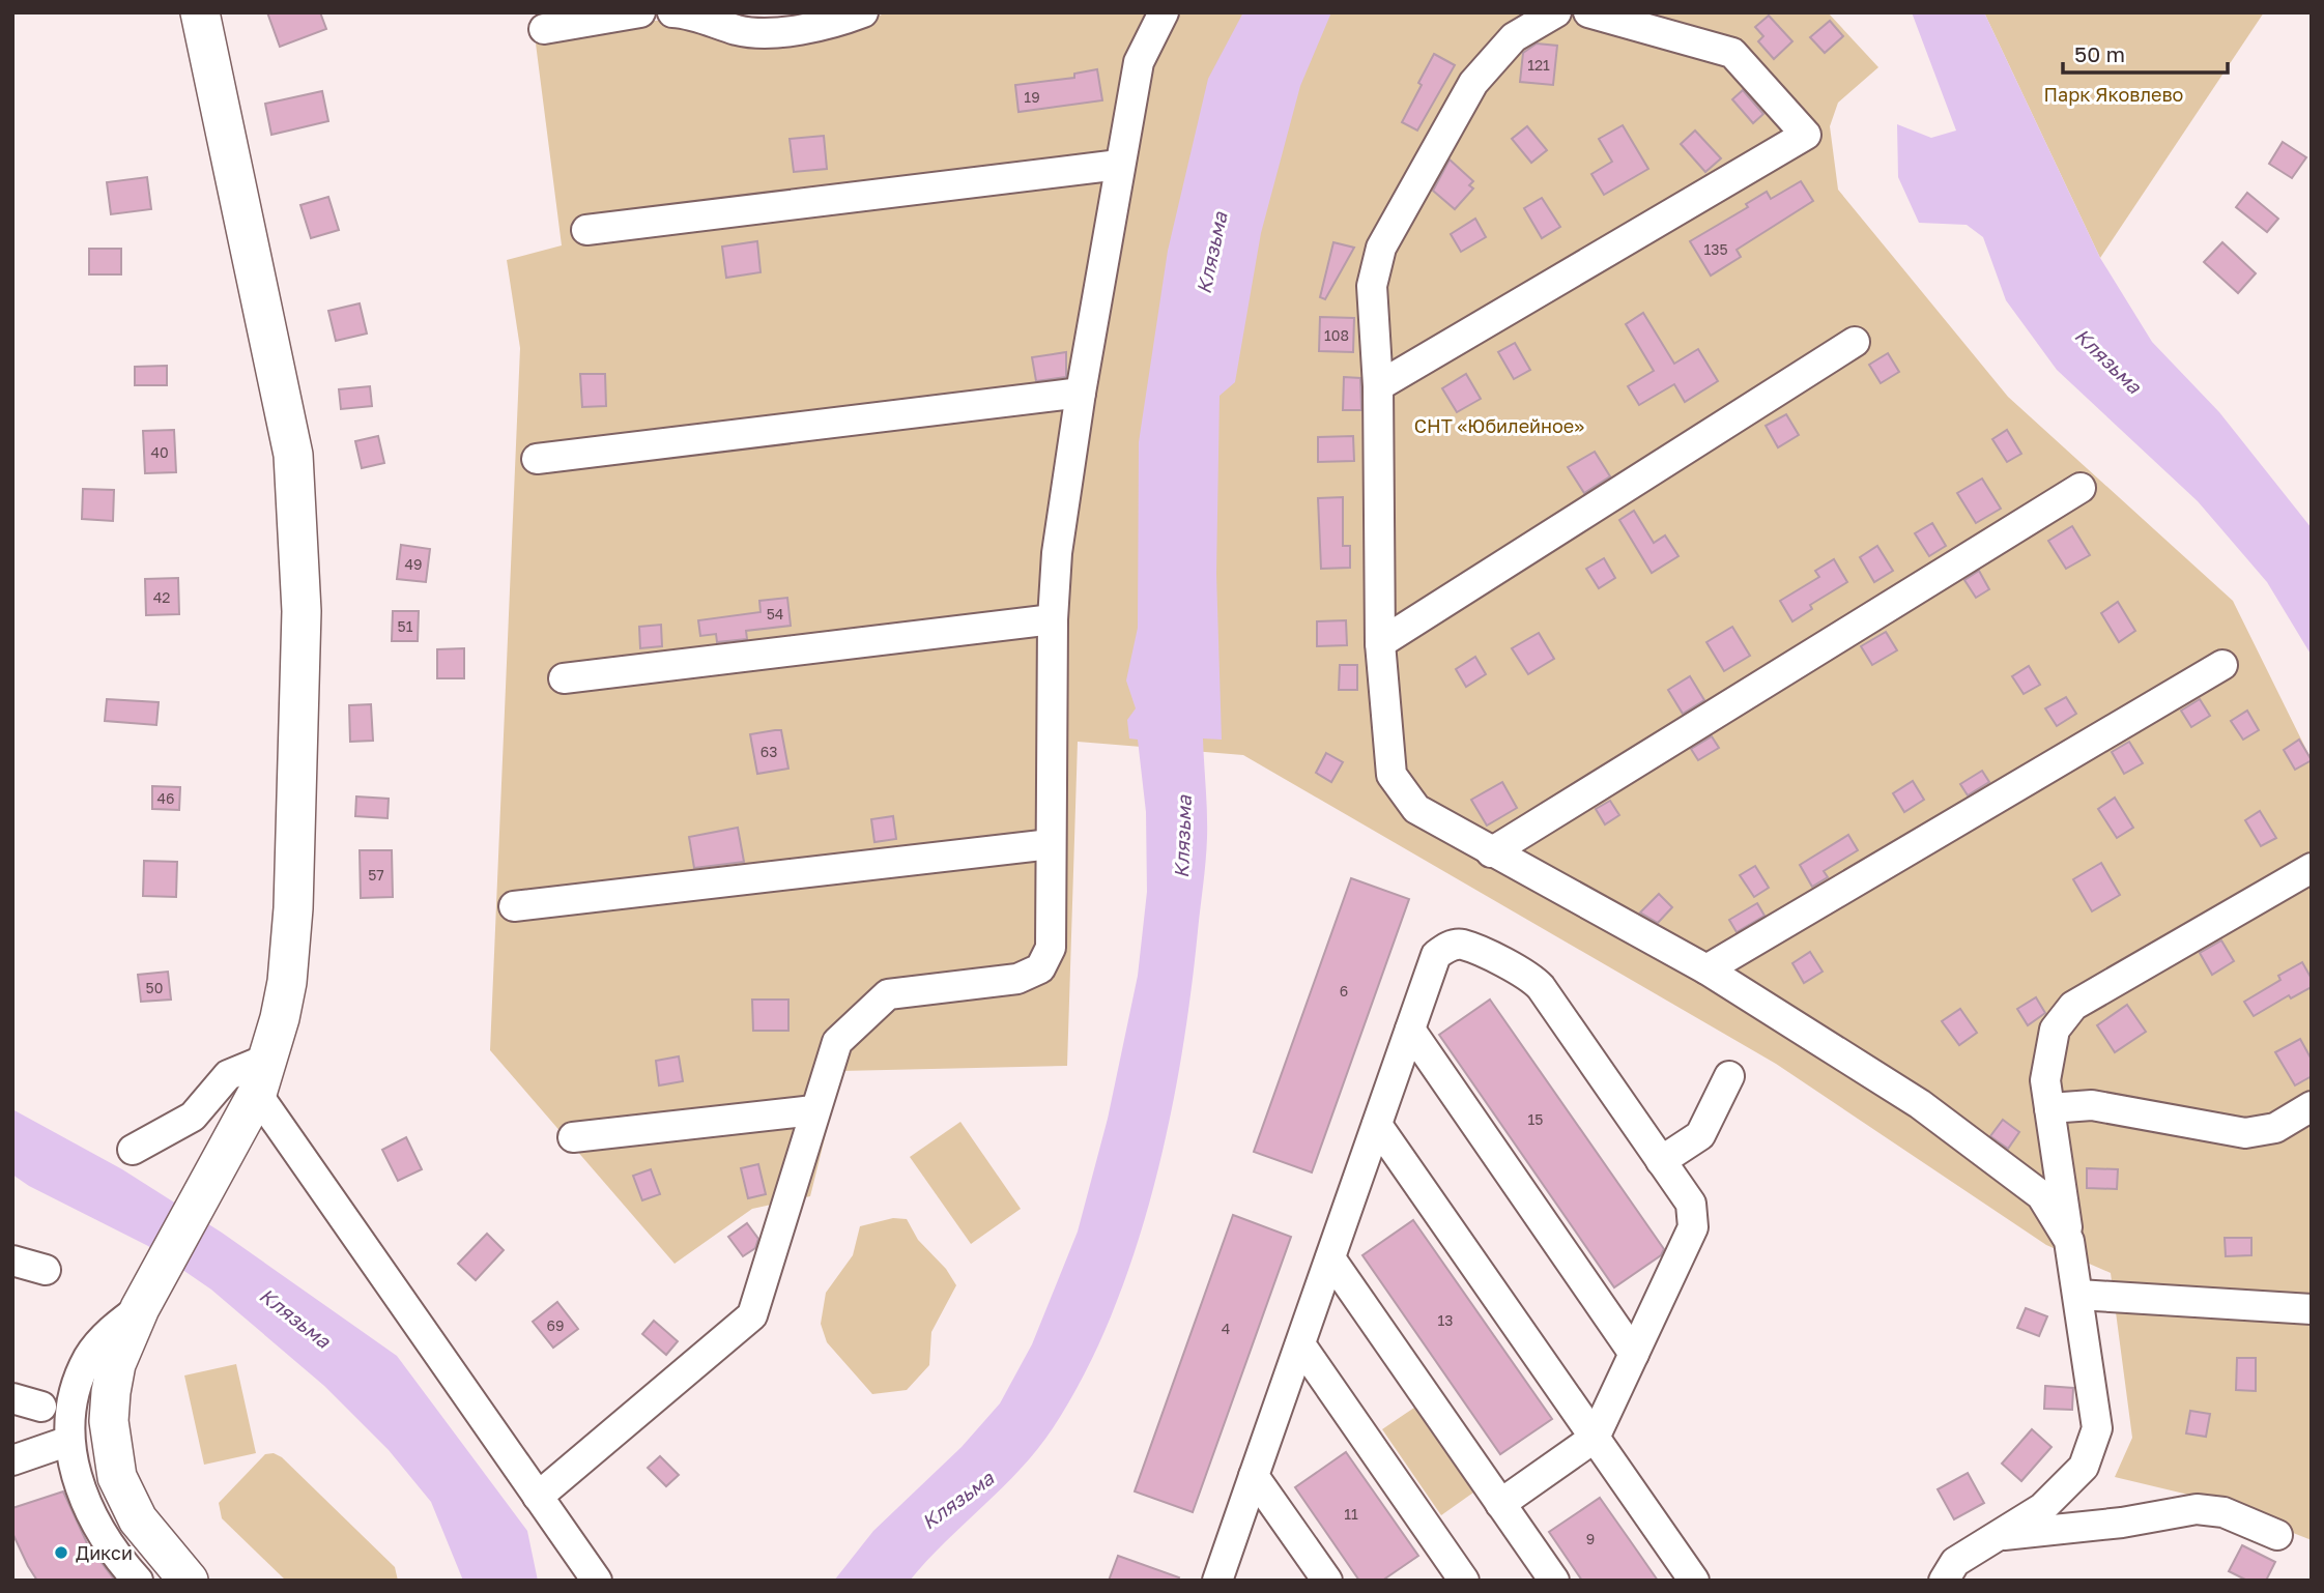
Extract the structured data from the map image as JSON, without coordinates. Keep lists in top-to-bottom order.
{
  "water": ["Клязьма"],
  "parks": ["Парк Яковлево", "СНТ «Юбилейное»"],
  "places": ["Дикси"],
  "house_numbers": [
    "121",
    "19",
    "135",
    "108",
    "40",
    "49",
    "42",
    "54",
    "51",
    "63",
    "46",
    "57",
    "50",
    "6",
    "15",
    "13",
    "69",
    "4",
    "11",
    "9"
  ],
  "scale_bar": "50 m"
}
